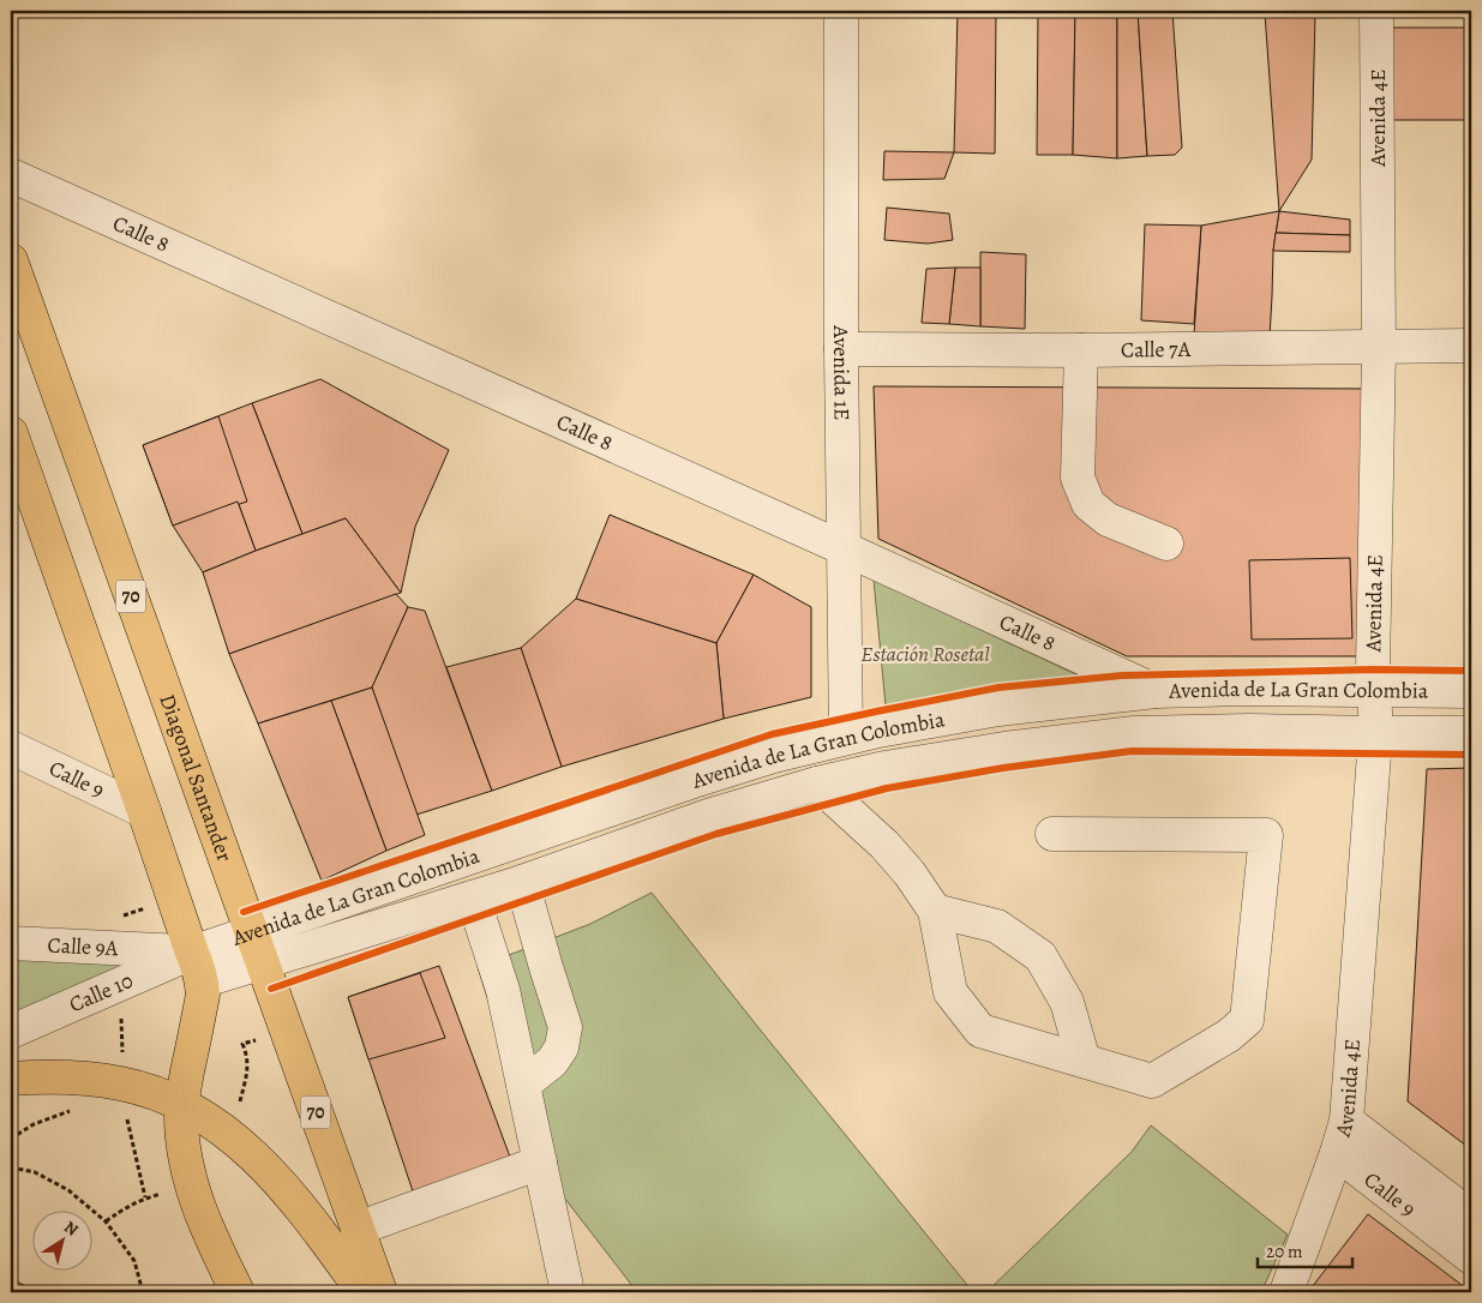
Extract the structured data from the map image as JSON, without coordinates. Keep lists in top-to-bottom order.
{
  "streets": {
    "main road": ["70", "Diagonal Santander"],
    "street": [
      "Avenida 4E",
      "Calle 8",
      "Calle 7A",
      "Avenida 1E",
      "Avenida de La Gran Colombia",
      "Calle 9",
      "Calle 9A",
      "Calle 10"
    ]
  },
  "crossings": [
    ["Avenida 4E", "Calle 7A"],
    ["Avenida 4E", "Avenida de La Gran Colombia"],
    ["Avenida 4E", "Calle 9"],
    ["Calle 8", "Avenida 1E"],
    ["Calle 8", "Avenida de La Gran Colombia"],
    ["Calle 7A", "Avenida 1E"],
    ["Avenida 1E", "Avenida de La Gran Colombia"],
    ["Avenida de La Gran Colombia", "Diagonal Santander"],
    ["Avenida de La Gran Colombia", "Calle 9A"],
    ["Avenida de La Gran Colombia", "Calle 10"],
    ["Calle 9A", "Calle 10"]
  ],
  "parks": ["Estación Rosetal"],
  "scale_bar": "20 m",
  "north": "top right"
}
